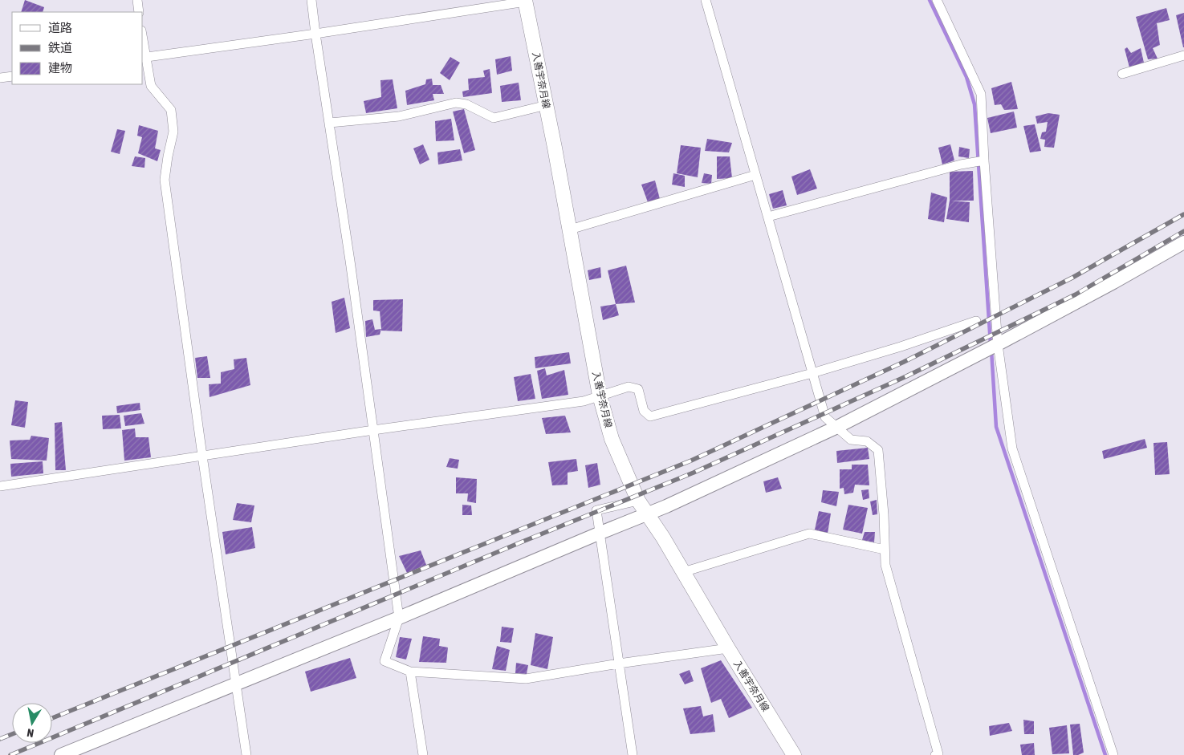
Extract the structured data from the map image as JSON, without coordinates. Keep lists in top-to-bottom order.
{
  "streets": {
    "main road": ["入善宇奈月線"]
  },
  "legend": ["道路", "鉄道", "建物"],
  "north": "bottom"
}
